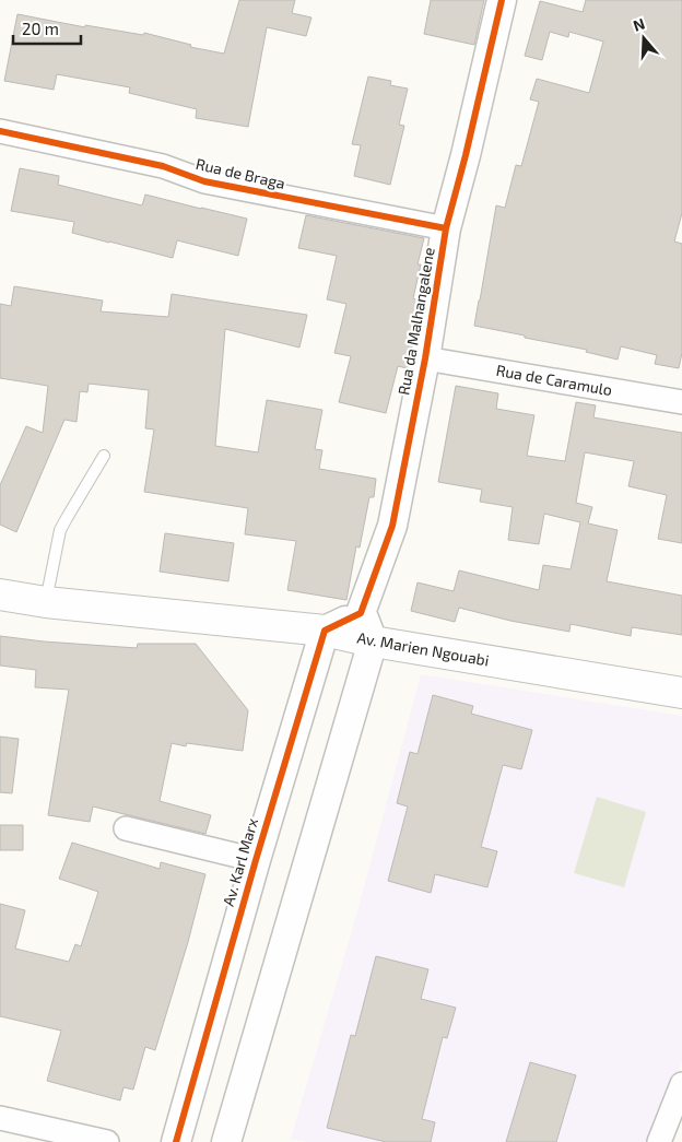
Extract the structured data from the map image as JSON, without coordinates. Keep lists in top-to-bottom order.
{
  "streets": {
    "main road": ["Av. Marien Ngouabi"],
    "street": [
      "Rua de Braga",
      "Rua da Malhangalene",
      "Rua de Caramulo",
      "Av. Karl Marx"
    ]
  },
  "crossings": [
    ["Rua de Braga", "Rua da Malhangalene"],
    ["Rua da Malhangalene", "Rua de Caramulo"],
    ["Av. Marien Ngouabi", "Av. Karl Marx"]
  ],
  "scale_bar": "20 m",
  "north": "top"
}
